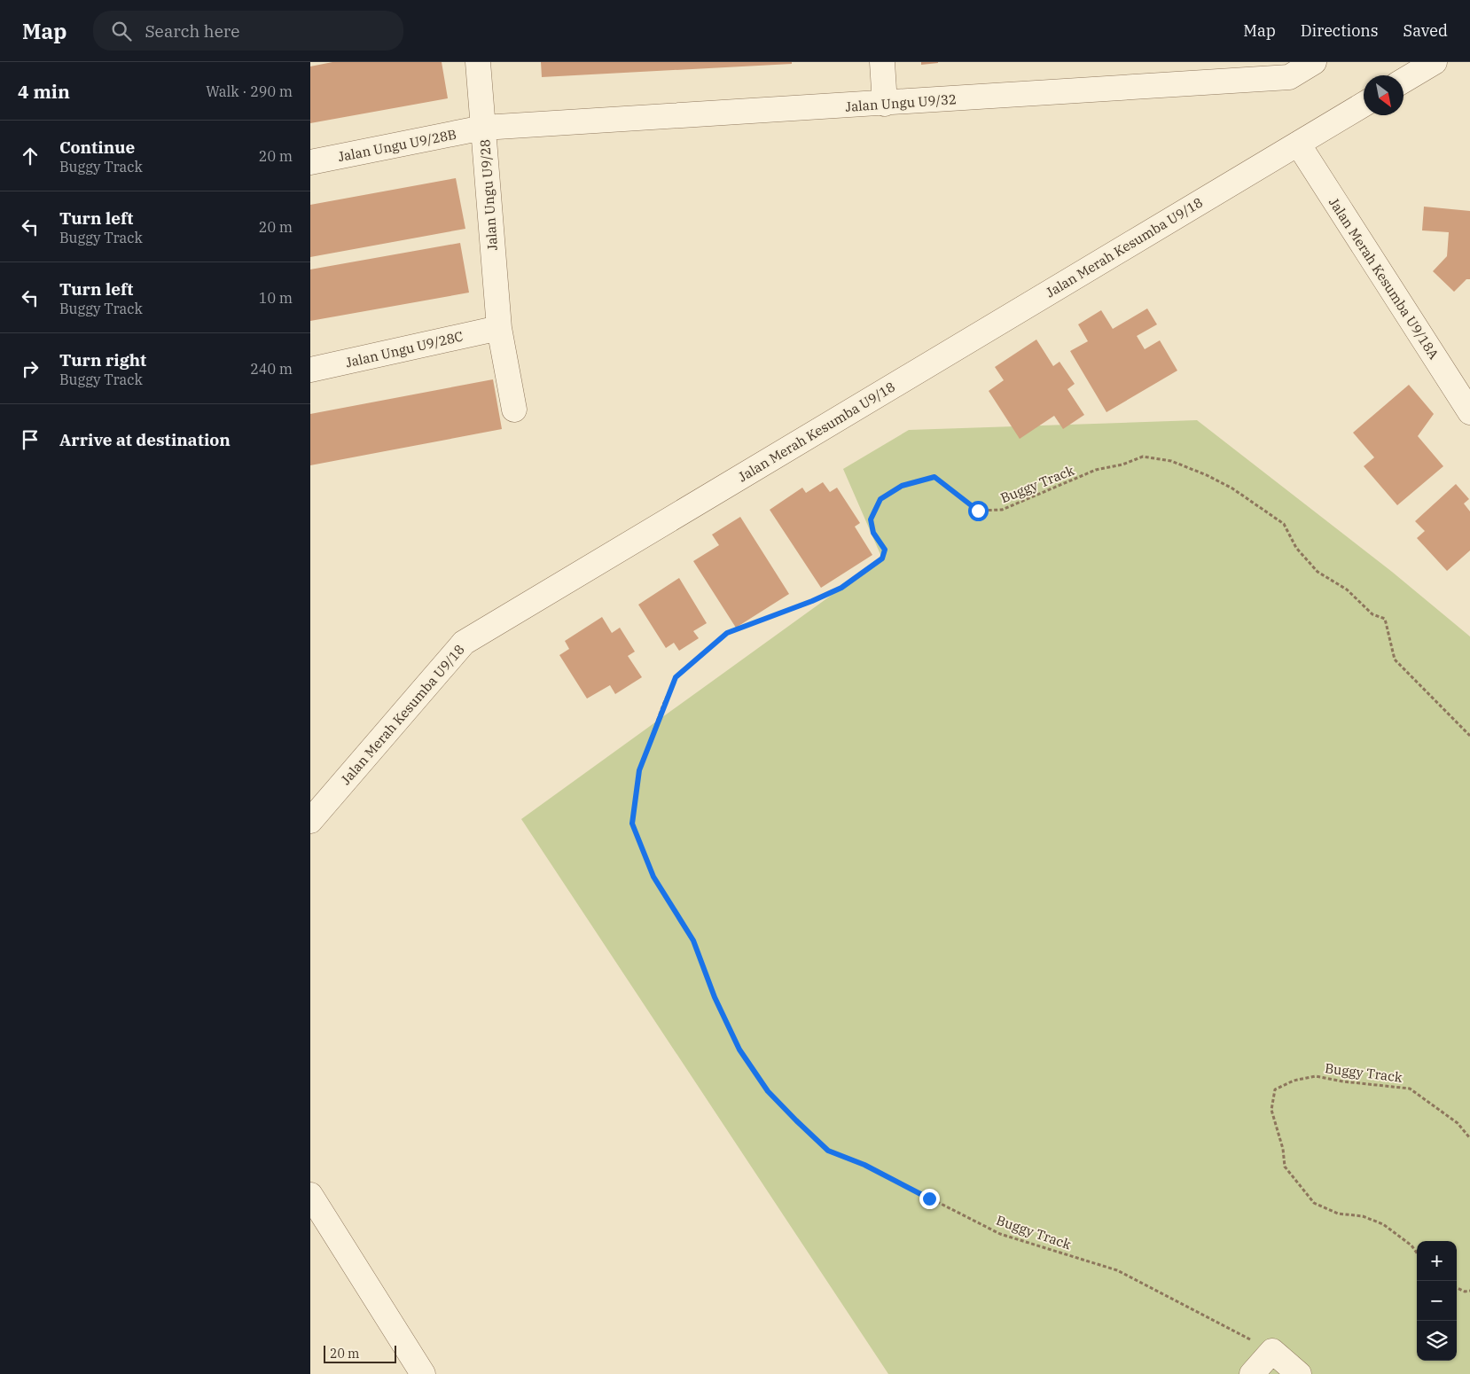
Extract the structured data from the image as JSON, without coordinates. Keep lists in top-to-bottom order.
{
  "streets": {
    "street": [
      "Jalan Ungu U9/32",
      "Jalan Ungu U9/28B",
      "Jalan Ungu U9/28",
      "Jalan Merah Kesumba U9/18",
      "Jalan Merah Kesumba U9/18A",
      "Jalan Ungu U9/28C"
    ],
    "path": ["Buggy Track"]
  },
  "crossings": [
    ["Jalan Ungu U9/32", "Jalan Ungu U9/28B"],
    ["Jalan Ungu U9/32", "Jalan Ungu U9/28"],
    ["Jalan Ungu U9/28B", "Jalan Ungu U9/28"],
    ["Jalan Ungu U9/28", "Jalan Ungu U9/28C"],
    ["Jalan Merah Kesumba U9/18", "Jalan Merah Kesumba U9/18A"]
  ],
  "scale_bar": "20 m",
  "north": "bottom right",
  "page": {
    "header": "Map",
    "search": "Search here",
    "nav": ["Map", "Directions", "Saved"],
    "heading": ["4 min", "Walk · 290 m"],
    "list": [
      ["Continue", "Buggy Track", "20 m"],
      ["Turn left", "Buggy Track", "20 m"],
      ["Turn left", "Buggy Track", "10 m"],
      ["Turn right", "Buggy Track", "240 m"],
      "Arrive at destination"
    ],
    "map_buttons": ["+", "−"],
    "scale": "20 m"
  }
}
